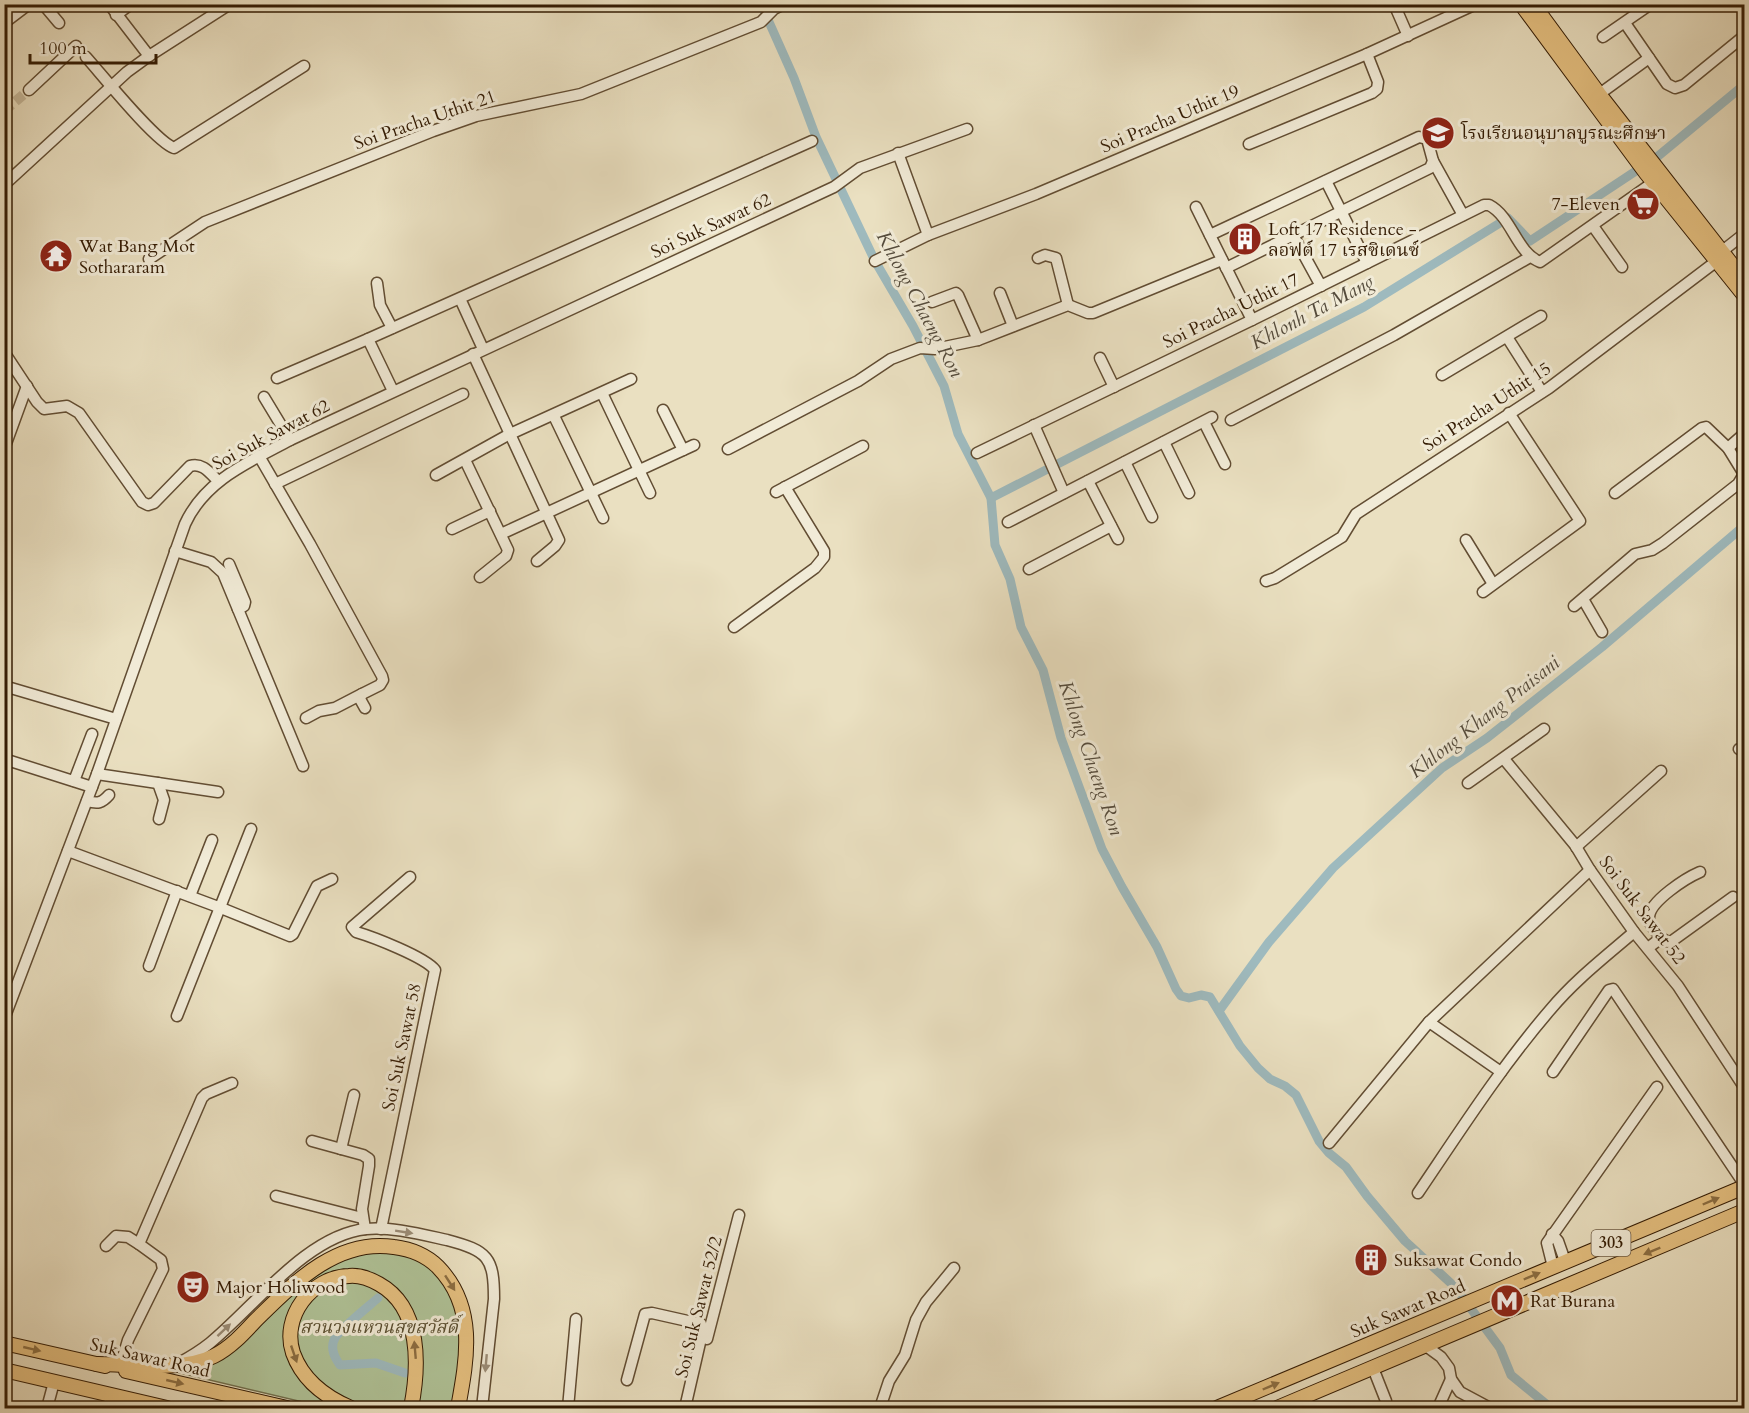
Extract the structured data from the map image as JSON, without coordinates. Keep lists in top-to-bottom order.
{
  "streets": {
    "main road": ["303", "Suk Sawat Road"],
    "street": [
      "Soi Pracha Uthit 19",
      "Soi Pracha Uthit 21",
      "Soi Suk Sawat 62",
      "Soi Pracha Uthit 17",
      "Soi Pracha Uthit 15",
      "Soi Suk Sawat 52",
      "Soi Suk Sawat 58",
      "Soi Suk Sawat 52/2"
    ]
  },
  "water": ["Khlong Chaeng Ron", "Khlonh Ta Mang", "Khlong Khang Praisani"],
  "parks": ["สวนวงแหวนสุขสวัสดิ์"],
  "places": {
    "school or university": ["โรงเรียนอนุบาลบูรณะศึกษา"],
    "supermarket": ["7-Eleven"],
    "building": ["Loft 17 Residence - ลอฟต์ 17 เรสซิเดนซ์", "Suksawat Condo"],
    "temple": ["Wat Bang Mot Sothararam"],
    "theatre": ["Major Holiwood"],
    "metro station": ["Rat Burana"]
  },
  "scale_bar": "100 m"
}
